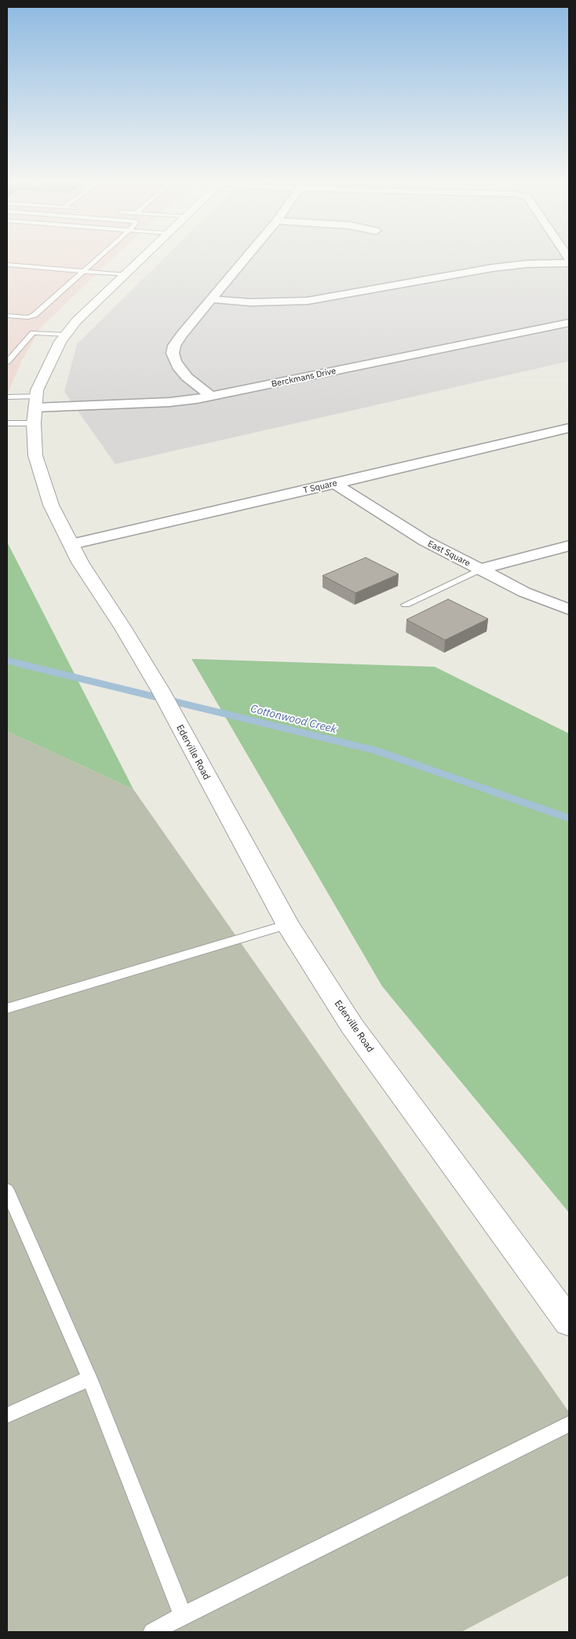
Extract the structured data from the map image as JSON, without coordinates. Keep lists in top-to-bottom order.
{
  "streets": {
    "street": [
      "Berckmans Drive",
      "T Square",
      "East Square",
      "Ederville Road"
    ]
  },
  "crossings": [
    ["Berckmans Drive", "Ederville Road"],
    ["T Square", "East Square"],
    ["T Square", "Ederville Road"]
  ],
  "water": ["Cottonwood Creek"]
}
